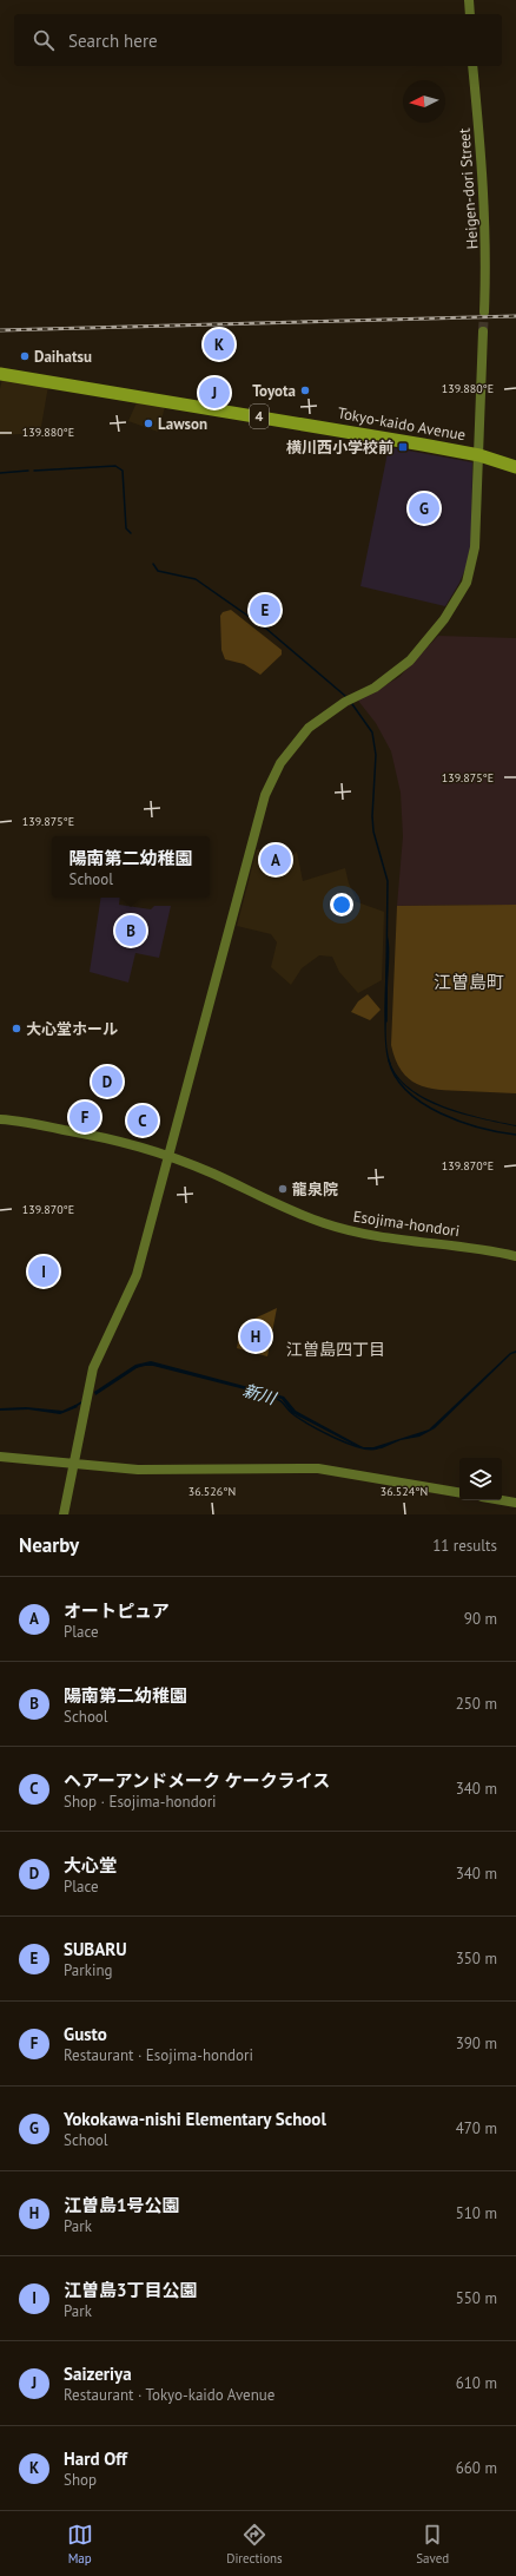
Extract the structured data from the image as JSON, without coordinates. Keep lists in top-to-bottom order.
{
  "streets": {
    "highway": ["4", "Tokyo-kaido Avenue"],
    "street": ["Heigen-dori Street", "Esojima-hondori"]
  },
  "districts": ["江曽島町", "江曽島四丁目"],
  "water": ["新川"],
  "places": {
    "other": [
      "Daihatsu",
      "Toyota",
      "Lawson",
      "大心堂ホール",
      "龍泉院"
    ],
    "transit": ["横川西小学校前"]
  },
  "north": "left",
  "page": {
    "search": "Search here",
    "pins": [
      "K",
      "J",
      "G",
      "E",
      "A",
      "B",
      "D",
      "F",
      "C",
      "I",
      "H"
    ],
    "popup": ["陽南第二幼稚園", "School"],
    "heading": ["Nearby", "11 results"],
    "list": [
      {
        "mark": "A",
        "name": "オートピュア",
        "note": "Place",
        "value": "90 m"
      },
      {
        "mark": "B",
        "name": "陽南第二幼稚園",
        "note": "School",
        "value": "250 m"
      },
      {
        "mark": "C",
        "name": "ヘアーアンドメーク ケークライス",
        "note": "Shop · Esojima-hondori",
        "value": "340 m"
      },
      {
        "mark": "D",
        "name": "大心堂",
        "note": "Place",
        "value": "340 m"
      },
      {
        "mark": "E",
        "name": "SUBARU",
        "note": "Parking",
        "value": "350 m"
      },
      {
        "mark": "F",
        "name": "Gusto",
        "note": "Restaurant · Esojima-hondori",
        "value": "390 m"
      },
      {
        "mark": "G",
        "name": "Yokokawa-nishi Elementary School",
        "note": "School",
        "value": "470 m"
      },
      {
        "mark": "H",
        "name": "江曽島1号公園",
        "note": "Park",
        "value": "510 m"
      },
      {
        "mark": "I",
        "name": "江曽島3丁目公園",
        "note": "Park",
        "value": "550 m"
      },
      {
        "mark": "J",
        "name": "Saizeriya",
        "note": "Restaurant · Tokyo-kaido Avenue",
        "value": "610 m"
      },
      {
        "mark": "K",
        "name": "Hard Off",
        "note": "Shop",
        "value": "660 m"
      }
    ],
    "nav": ["Map", "Directions", "Saved"]
  },
  "coordinates": [
    "139.880°E",
    "139.875°E",
    "139.870°E",
    "36.526°N",
    "36.524°N"
  ]
}
